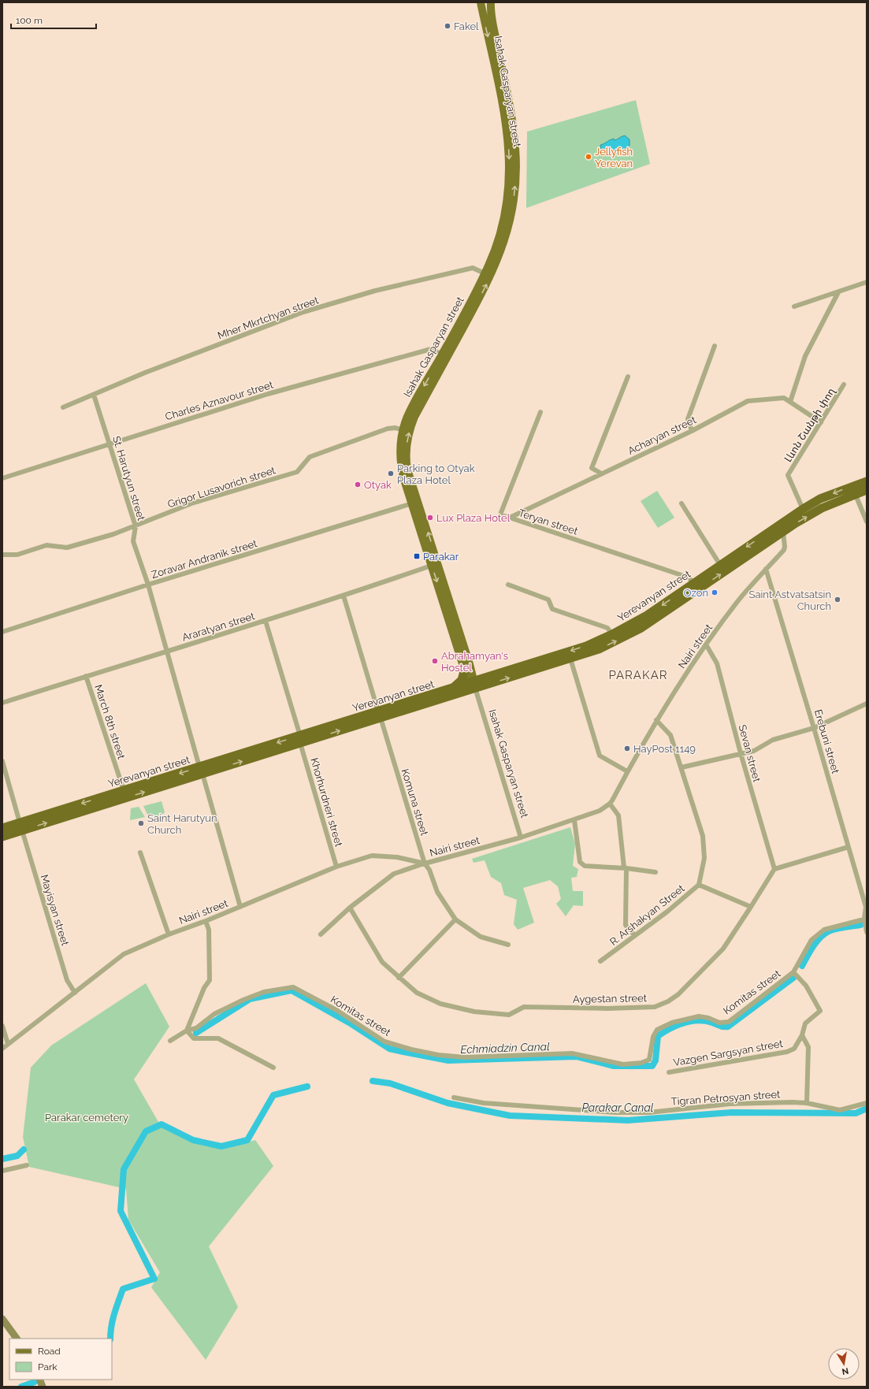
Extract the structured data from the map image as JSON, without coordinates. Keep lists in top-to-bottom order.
{
  "streets": {
    "highway": ["Yerevanyan street"],
    "main road": ["Isahak Gasparyan street"],
    "street": [
      "Mher Mkrtchyan street",
      "Charles Aznavour street",
      "Լևոն Շանթի փող",
      "Acharyan street",
      "St. Harutyun street",
      "Grigor Lusavorich street",
      "Teryan street",
      "Zoravar Andranik street",
      "Araratyan street",
      "Nairi street",
      "March 8th street",
      "Erebuni street",
      "Sevan street",
      "Khorhurdneri street",
      "Komuna street",
      "Mayisyan street",
      "R. Arshakyan Street",
      "Komitas street",
      "Aygestan street",
      "Vazgen Sargsyan street",
      "Tigran Petrosyan street"
    ]
  },
  "crossings": [
    ["Isahak Gasparyan street", "Mher Mkrtchyan street"],
    ["Isahak Gasparyan street", "Charles Aznavour street"],
    ["Isahak Gasparyan street", "Grigor Lusavorich street"],
    ["Isahak Gasparyan street", "Zoravar Andranik street"],
    ["Isahak Gasparyan street", "Yerevanyan street"],
    ["Isahak Gasparyan street", "Araratyan street"],
    ["Isahak Gasparyan street", "Nairi street"],
    ["Mher Mkrtchyan street", "St. Harutyun street"],
    ["Charles Aznavour street", "St. Harutyun street"],
    ["Լևոն Շանթի փող", "Acharyan street"],
    ["Լևոն Շանթի փող", "Yerevanyan street"],
    ["Acharyan street", "Teryan street"],
    ["St. Harutyun street", "Grigor Lusavorich street"],
    ["St. Harutyun street", "Zoravar Andranik street"],
    ["St. Harutyun street", "Yerevanyan street"],
    ["St. Harutyun street", "Araratyan street"],
    ["St. Harutyun street", "Nairi street"],
    ["Teryan street", "Yerevanyan street"],
    ["Yerevanyan street", "Nairi street"],
    ["Yerevanyan street", "March 8th street"],
    ["Yerevanyan street", "Khorhurdneri street"],
    ["Yerevanyan street", "Komuna street"],
    ["Yerevanyan street", "Mayisyan street"],
    ["Araratyan street", "March 8th street"],
    ["Araratyan street", "Khorhurdneri street"],
    ["Araratyan street", "Komuna street"],
    ["Nairi street", "Erebuni street"],
    ["Nairi street", "Sevan street"],
    ["Nairi street", "Khorhurdneri street"],
    ["Nairi street", "Komuna street"],
    ["Nairi street", "Mayisyan street"],
    ["Nairi street", "R. Arshakyan Street"],
    ["Erebuni street", "Komitas street"],
    ["Sevan street", "Aygestan street"],
    ["Komitas street", "Vazgen Sargsyan street"]
  ],
  "districts": ["PARAKAR"],
  "water": ["Echmiadzin Canal", "Parakar Canal"],
  "parks": ["Parakar cemetery"],
  "places": {
    "other": [
      "Fakel",
      "Jellyfish Yerevan",
      "Parking to Otyak Plaza Hotel",
      "Otyak",
      "Lux Plaza Hotel",
      "Ozon",
      "Saint Astvatsatsin Church",
      "Abrahamyan's Hostel",
      "HayPost 1149",
      "Saint Harutyun Church"
    ],
    "transit": ["Parakar"]
  },
  "legend": ["Road", "Park"],
  "scale_bar": "100 m",
  "north": "bottom"
}
